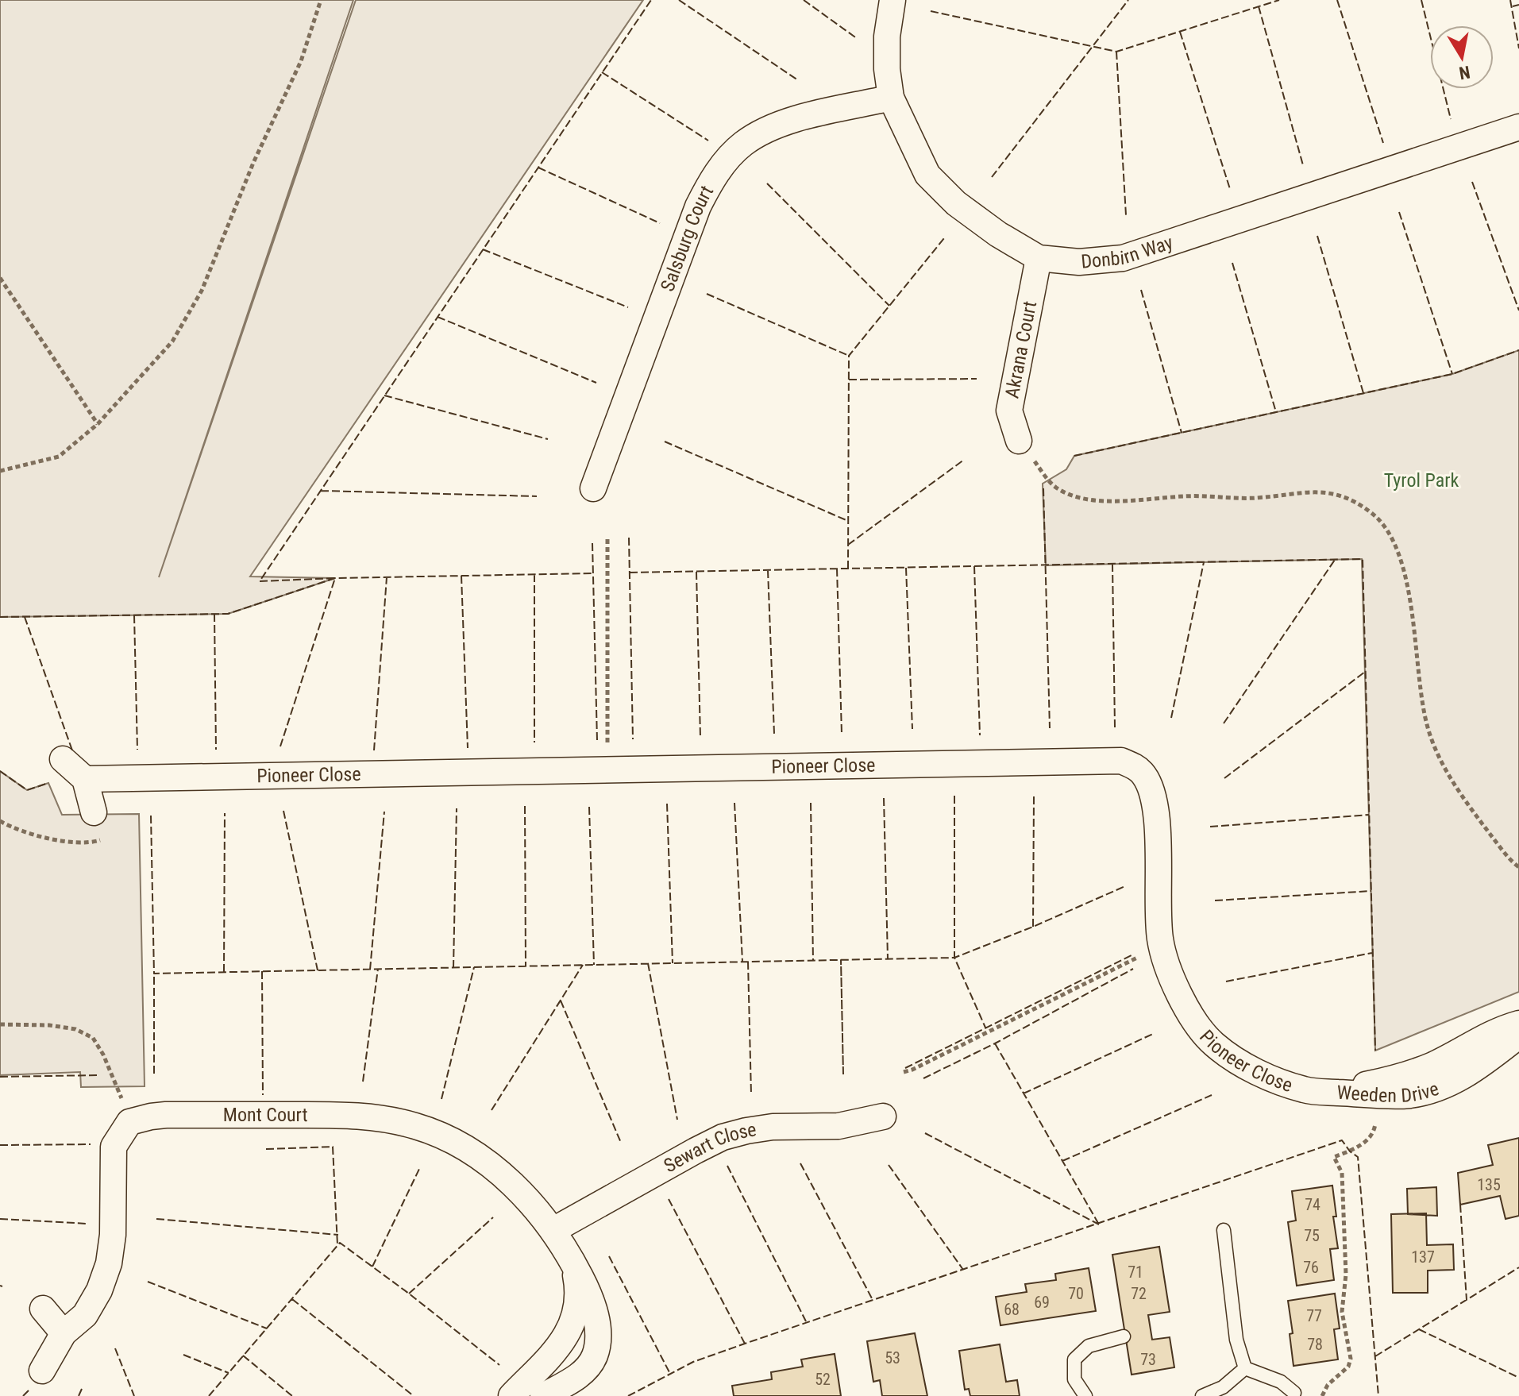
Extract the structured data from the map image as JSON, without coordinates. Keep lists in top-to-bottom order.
{
  "streets": {
    "street": [
      "Salsburg Court",
      "Donbirn Way",
      "Akrana Court",
      "Pioneer Close",
      "Weeden Drive",
      "Mont Court",
      "Sewart Close"
    ]
  },
  "crossings": [
    ["Salsburg Court", "Donbirn Way"],
    ["Donbirn Way", "Akrana Court"],
    ["Pioneer Close", "Weeden Drive"],
    ["Mont Court", "Sewart Close"]
  ],
  "parks": ["Tyrol Park"],
  "house_numbers": [
    "135",
    "74",
    "75",
    "137",
    "76",
    "71",
    "70",
    "72",
    "69",
    "68",
    "77",
    "78",
    "53",
    "73",
    "52"
  ],
  "north": "bottom"
}
